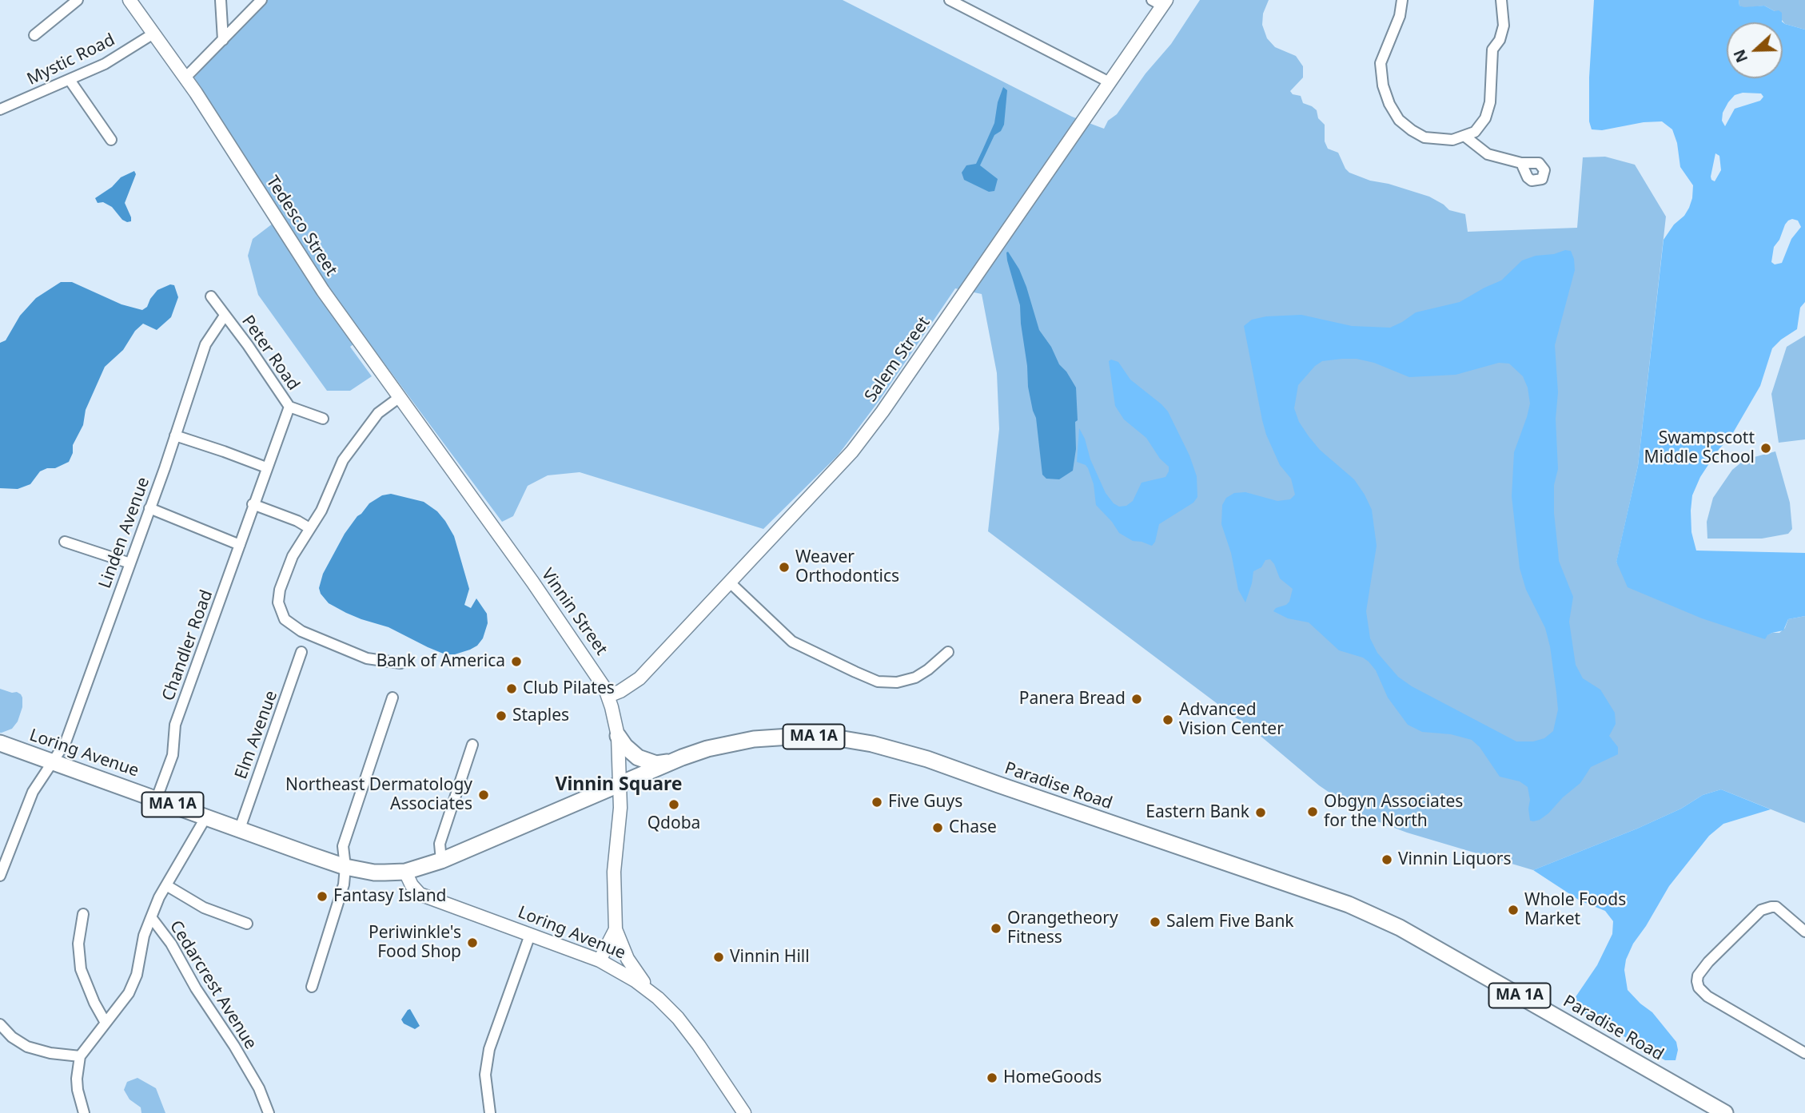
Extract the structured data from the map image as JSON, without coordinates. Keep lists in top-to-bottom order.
{
  "streets": {
    "highway": ["MA 1A", "Loring Avenue", "Paradise Road"],
    "main road": ["Tedesco Street", "Salem Street", "Vinnin Street"],
    "street": [
      "Mystic Road",
      "Peter Road",
      "Linden Avenue",
      "Chandler Road",
      "Elm Avenue",
      "Cedarcrest Avenue"
    ]
  },
  "crossings": [
    ["Mystic Road", "Tedesco Street"],
    ["Tedesco Street", "Vinnin Street"],
    ["Peter Road", "Linden Avenue"],
    ["Peter Road", "Chandler Road"],
    ["Salem Street", "Vinnin Street"],
    ["Linden Avenue", "Loring Avenue"],
    ["Vinnin Street", "Loring Avenue"],
    ["Vinnin Street", "Paradise Road"],
    ["Chandler Road", "Loring Avenue"],
    ["Elm Avenue", "Loring Avenue"],
    ["Loring Avenue", "Paradise Road"],
    ["Loring Avenue", "Cedarcrest Avenue"]
  ],
  "districts": ["Vinnin Square"],
  "places": [
    "Swampscott Middle School",
    "Weaver Orthodontics",
    "Bank of America",
    "Club Pilates",
    "Panera Bread",
    "Staples",
    "Advanced Vision Center",
    "Northeast Dermatology Associates",
    "Five Guys",
    "Qdoba",
    "Obgyn Associates for the North",
    "Eastern Bank",
    "Chase",
    "Vinnin Liquors",
    "Fantasy Island",
    "Whole Foods Market",
    "Salem Five Bank",
    "Orangetheory Fitness",
    "Periwinkle's Food Shop",
    "Vinnin Hill",
    "HomeGoods"
  ],
  "north": "left"
}
